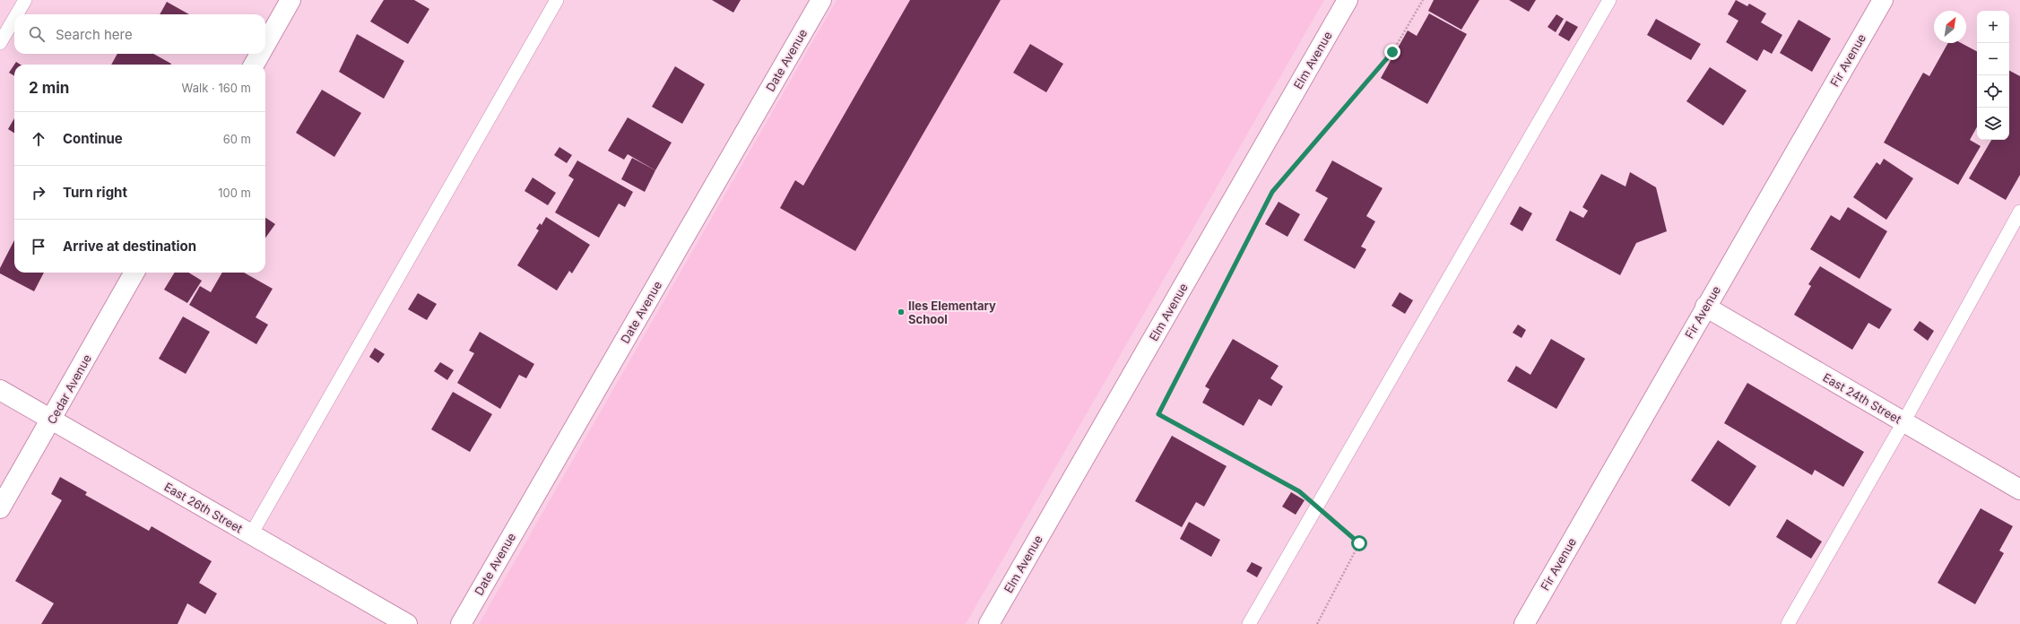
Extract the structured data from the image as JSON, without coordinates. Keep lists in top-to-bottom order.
{
  "streets": {
    "street": [
      "Date Avenue",
      "Elm Avenue",
      "Fir Avenue",
      "Cedar Avenue",
      "East 24th Street",
      "East 26th Street"
    ]
  },
  "crossings": [
    ["Fir Avenue", "East 24th Street"],
    ["Cedar Avenue", "East 26th Street"]
  ],
  "places": ["Iles Elementary School"],
  "north": "top right",
  "page": {
    "map_buttons": ["+", "−"],
    "search": "Search here",
    "heading": ["2 min", "Walk · 160 m"],
    "list": [
      ["Continue", "60 m"],
      ["Turn right", "100 m"],
      "Arrive at destination"
    ]
  }
}
